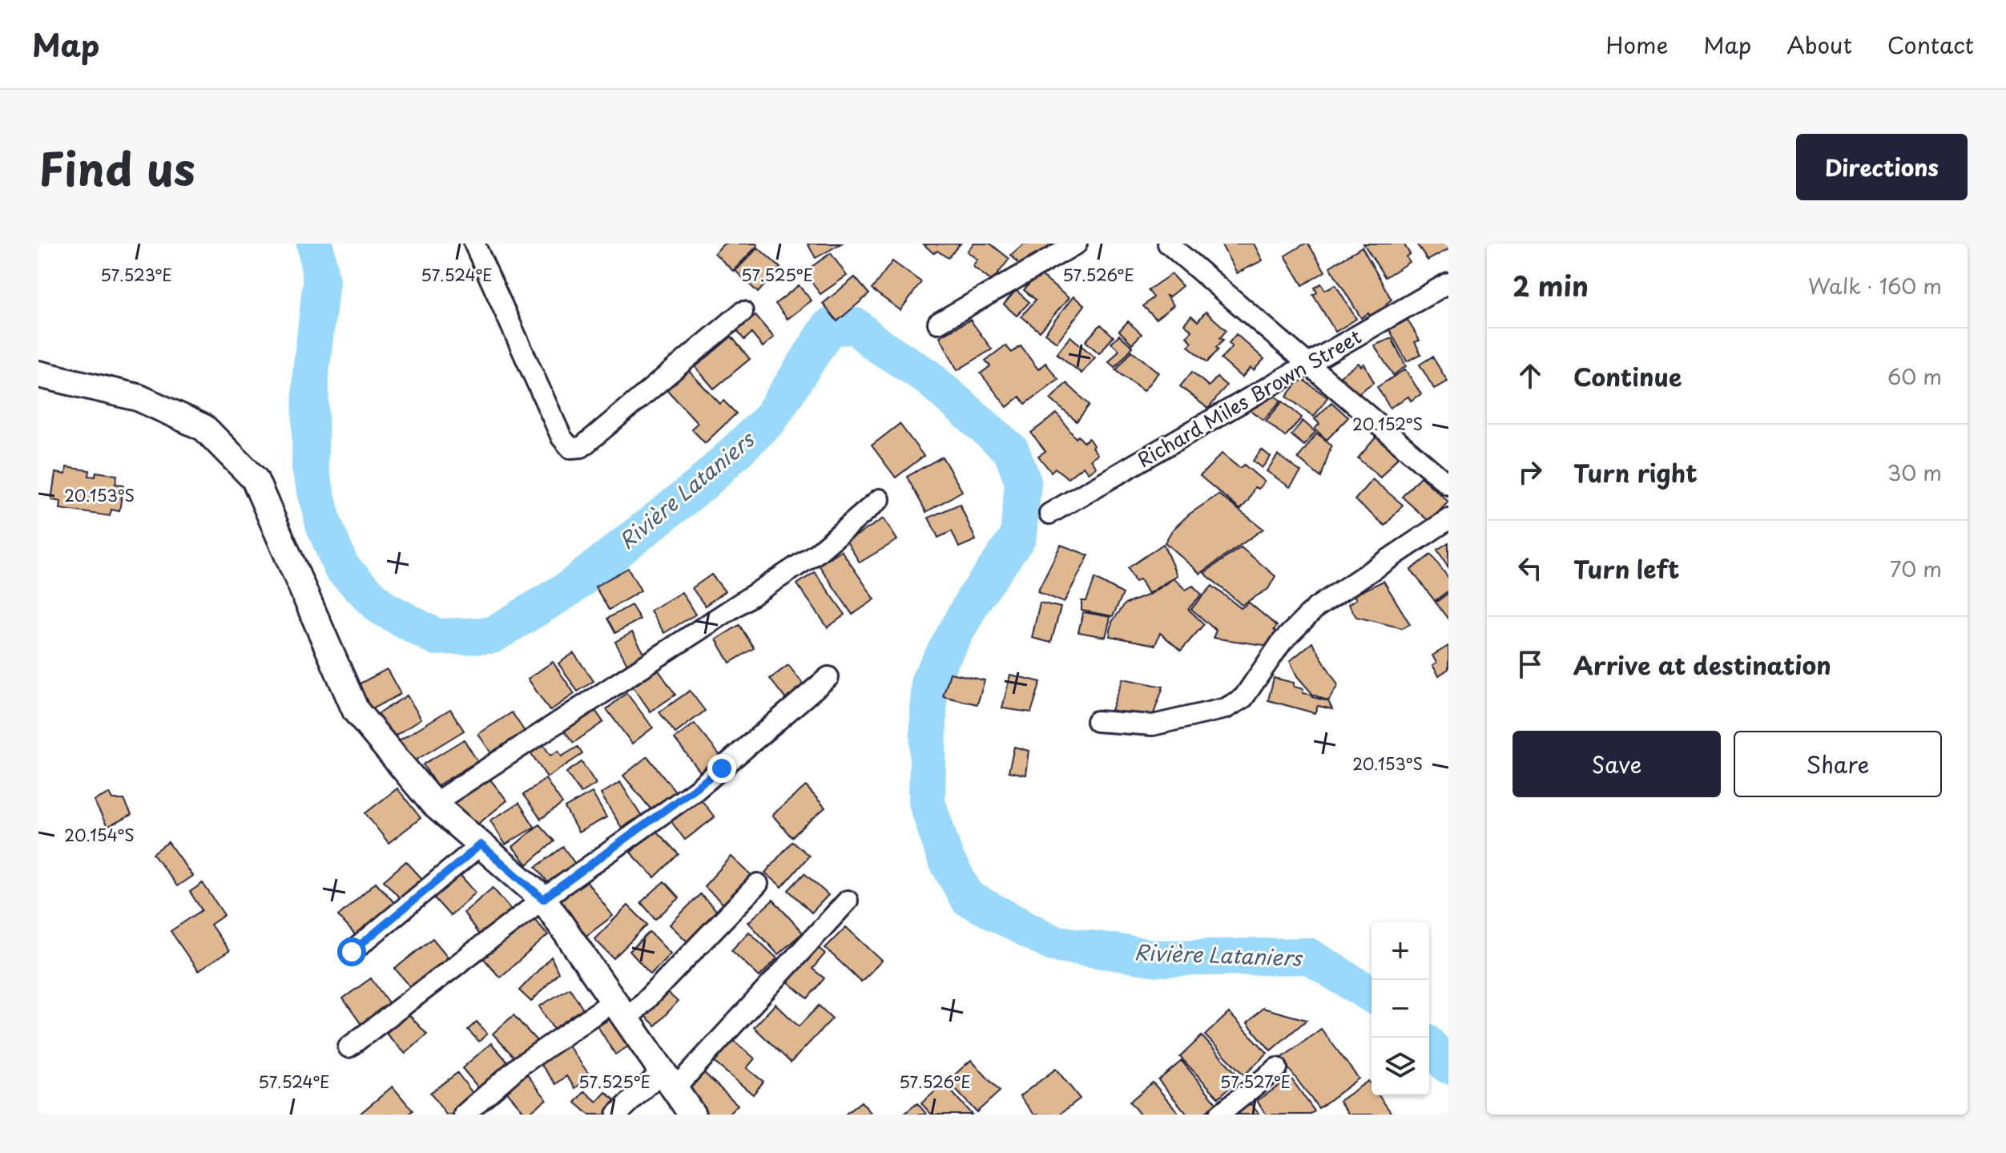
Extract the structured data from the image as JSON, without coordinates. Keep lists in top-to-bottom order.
{
  "streets": {
    "street": ["Richard Miles Brown Street"]
  },
  "water": ["Rivière Lataniers"],
  "page": {
    "header": "Map",
    "nav": [
      "Home",
      "Map",
      "About",
      "Contact"
    ],
    "title": "Find us",
    "buttons": [
      "Directions",
      ["Save", "Share"]
    ],
    "heading": ["2 min", "Walk · 160 m"],
    "list": [
      ["Continue", "60 m"],
      ["Turn right", "30 m"],
      ["Turn left", "70 m"],
      "Arrive at destination"
    ],
    "map_buttons": ["+", "−"]
  },
  "coordinates": [
    "57.523°E",
    "57.524°E",
    "57.525°E",
    "57.526°E",
    "20.152°S",
    "20.153°S",
    "20.154°S",
    "57.527°E"
  ]
}
